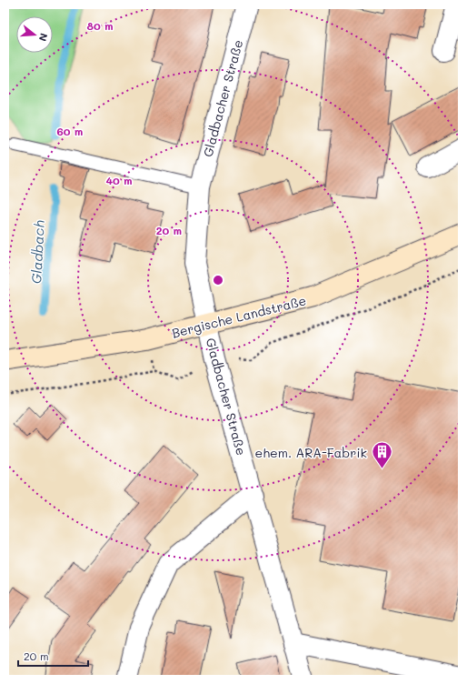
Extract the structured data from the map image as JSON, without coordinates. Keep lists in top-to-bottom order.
{
  "streets": {
    "main road": ["Bergische Landstraße"],
    "street": ["Gladbacher Straße"]
  },
  "crossings": [
    ["Gladbacher Straße", "Bergische Landstraße"]
  ],
  "water": ["Gladbach"],
  "places": {
    "building": ["ehem. ARA-Fabrik"]
  },
  "scale_bar": "20 m",
  "north": "right",
  "rings": [
    "80 m",
    "60 m",
    "40 m",
    "20 m"
  ]
}
